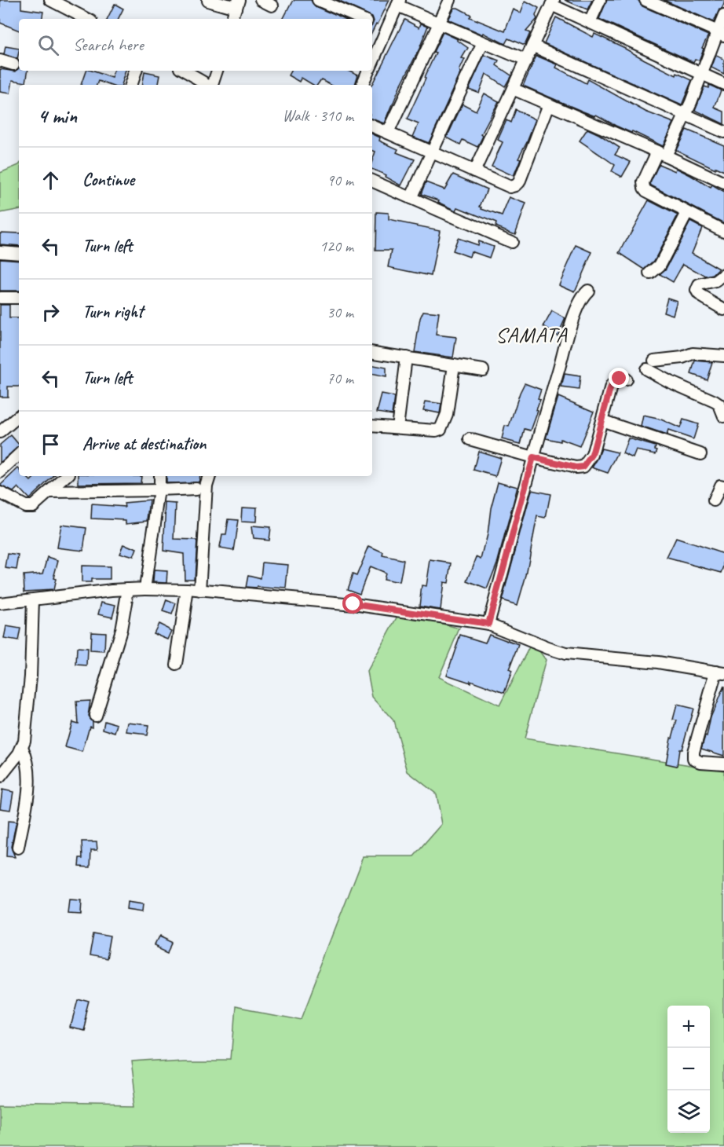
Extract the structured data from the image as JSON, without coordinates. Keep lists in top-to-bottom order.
{
  "districts": ["SAMATA"],
  "page": {
    "search": "Search here",
    "heading": ["4 min", "Walk · 310 m"],
    "list": [
      ["Continue", "90 m"],
      ["Turn left", "120 m"],
      ["Turn right", "30 m"],
      ["Turn left", "70 m"],
      "Arrive at destination"
    ],
    "map_buttons": ["+", "−"]
  }
}
